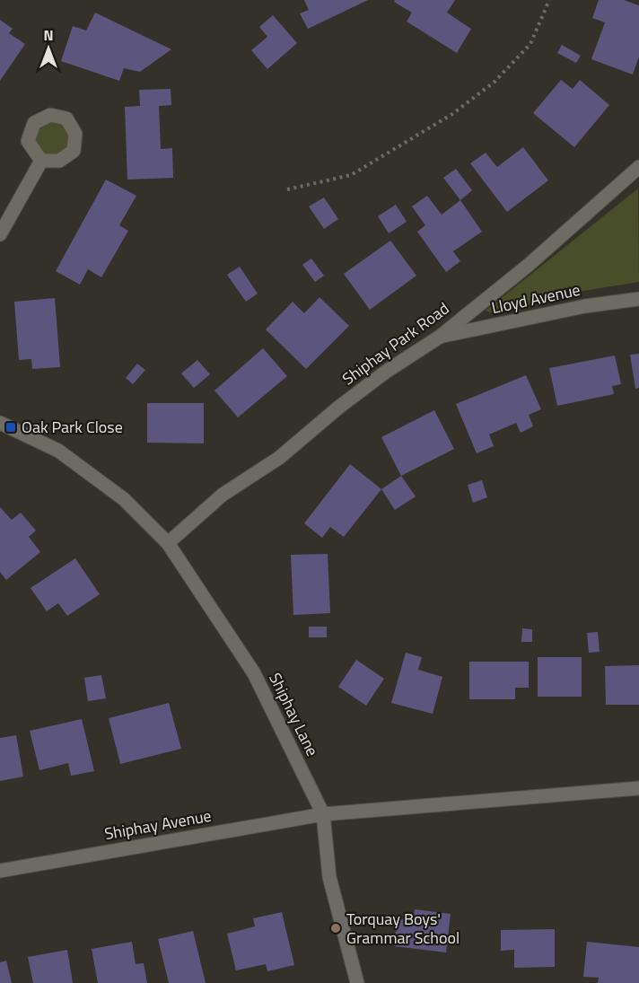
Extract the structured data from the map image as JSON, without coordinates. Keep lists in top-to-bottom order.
{
  "streets": {
    "street": [
      "Lloyd Avenue",
      "Shiphay Park Road",
      "Shiphay Lane",
      "Shiphay Avenue"
    ]
  },
  "crossings": [
    ["Lloyd Avenue", "Shiphay Park Road"],
    ["Shiphay Park Road", "Shiphay Lane"],
    ["Shiphay Lane", "Shiphay Avenue"]
  ],
  "places": {
    "transit": ["Oak Park Close"],
    "other": ["Torquay Boys' Grammar School"]
  },
  "north": "top"
}
